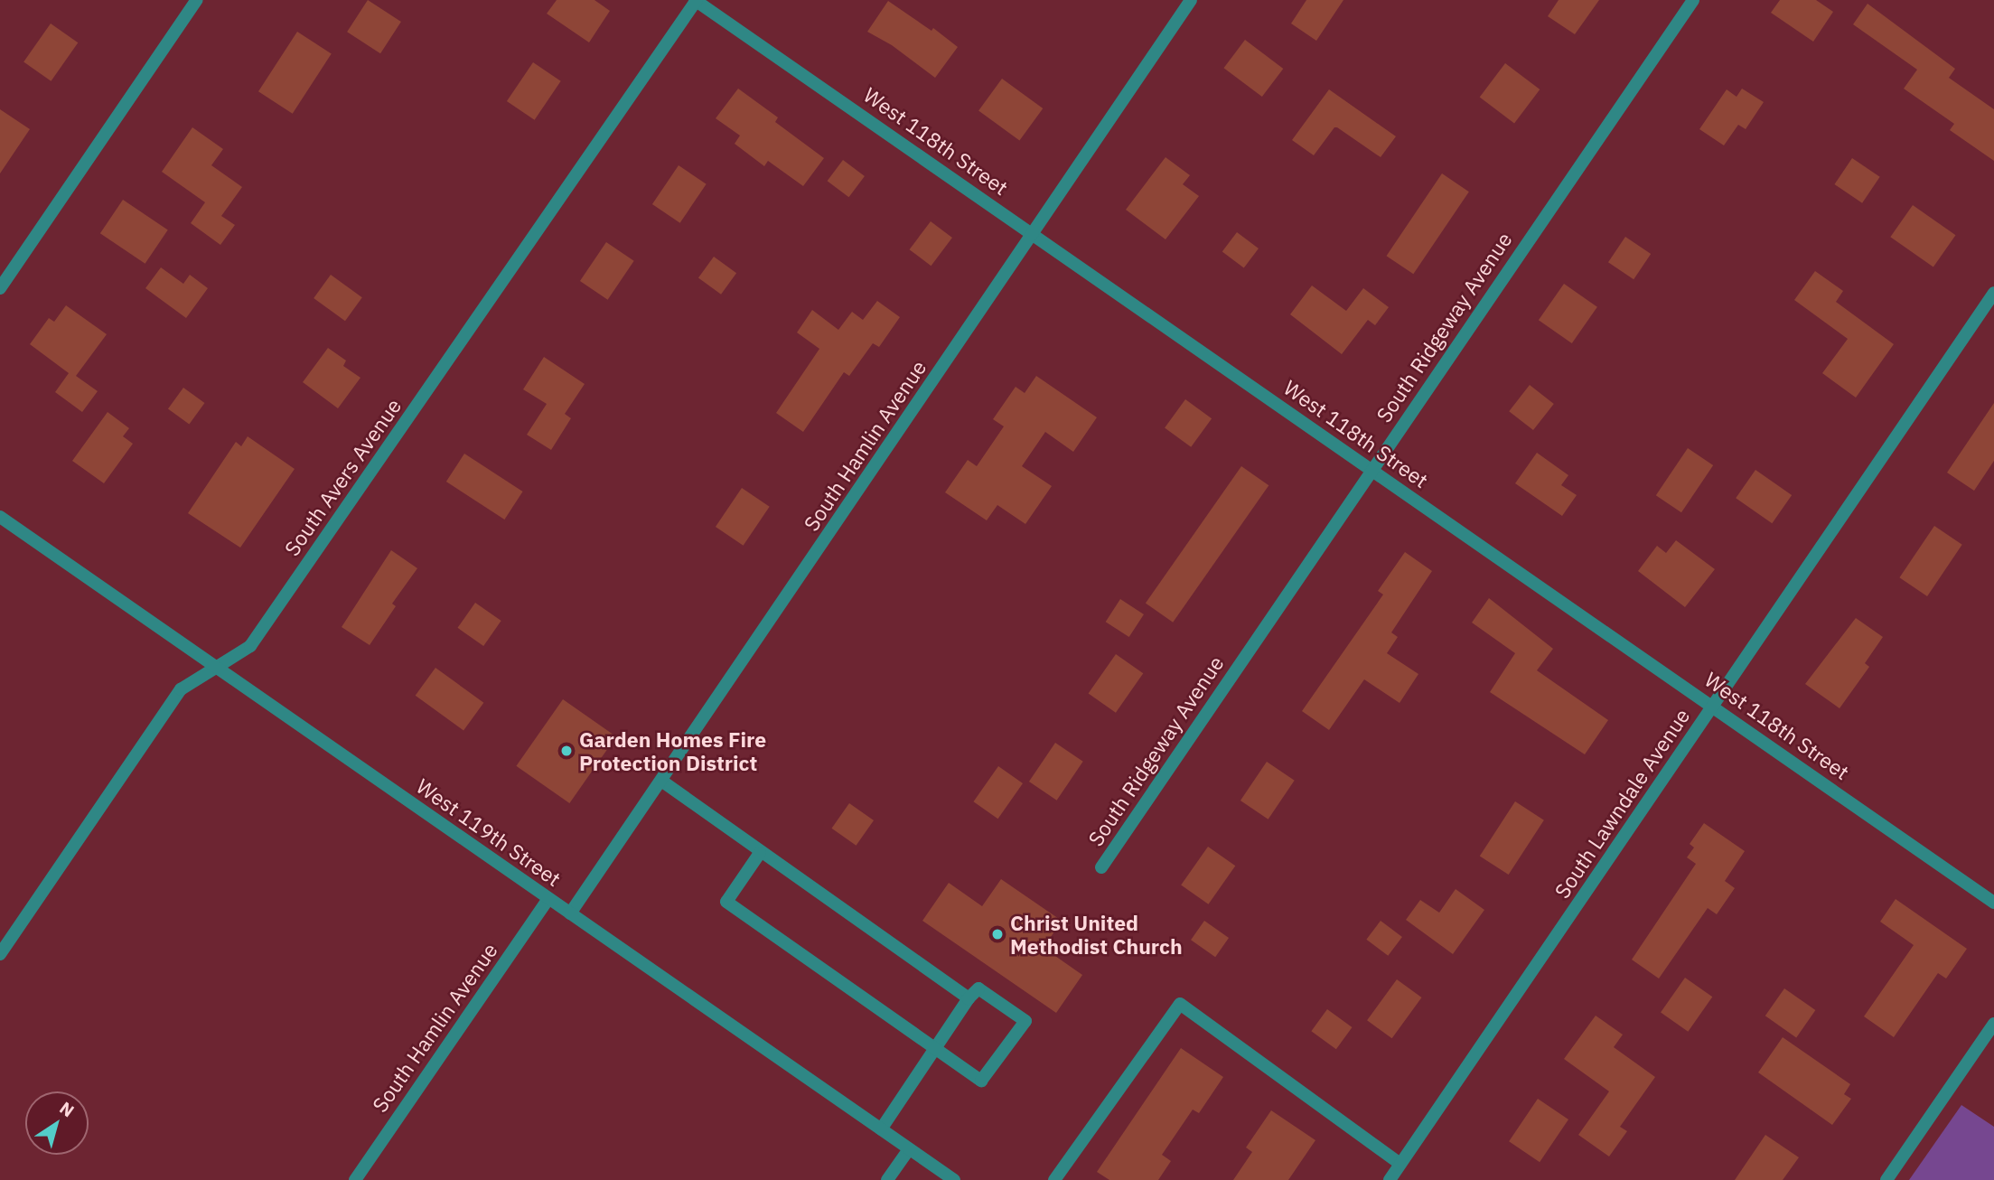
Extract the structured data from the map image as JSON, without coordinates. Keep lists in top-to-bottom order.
{
  "streets": {
    "street": [
      "West 118th Street",
      "South Ridgeway Avenue",
      "South Hamlin Avenue",
      "South Avers Avenue",
      "South Lawndale Avenue",
      "West 119th Street"
    ]
  },
  "crossings": [
    ["West 118th Street", "South Ridgeway Avenue"],
    ["West 118th Street", "South Hamlin Avenue"],
    ["West 118th Street", "South Avers Avenue"],
    ["West 118th Street", "South Lawndale Avenue"],
    ["South Hamlin Avenue", "West 119th Street"],
    ["South Avers Avenue", "West 119th Street"]
  ],
  "places": ["Garden Homes Fire Protection District", "Christ United Methodist Church"],
  "north": "top right"
}
